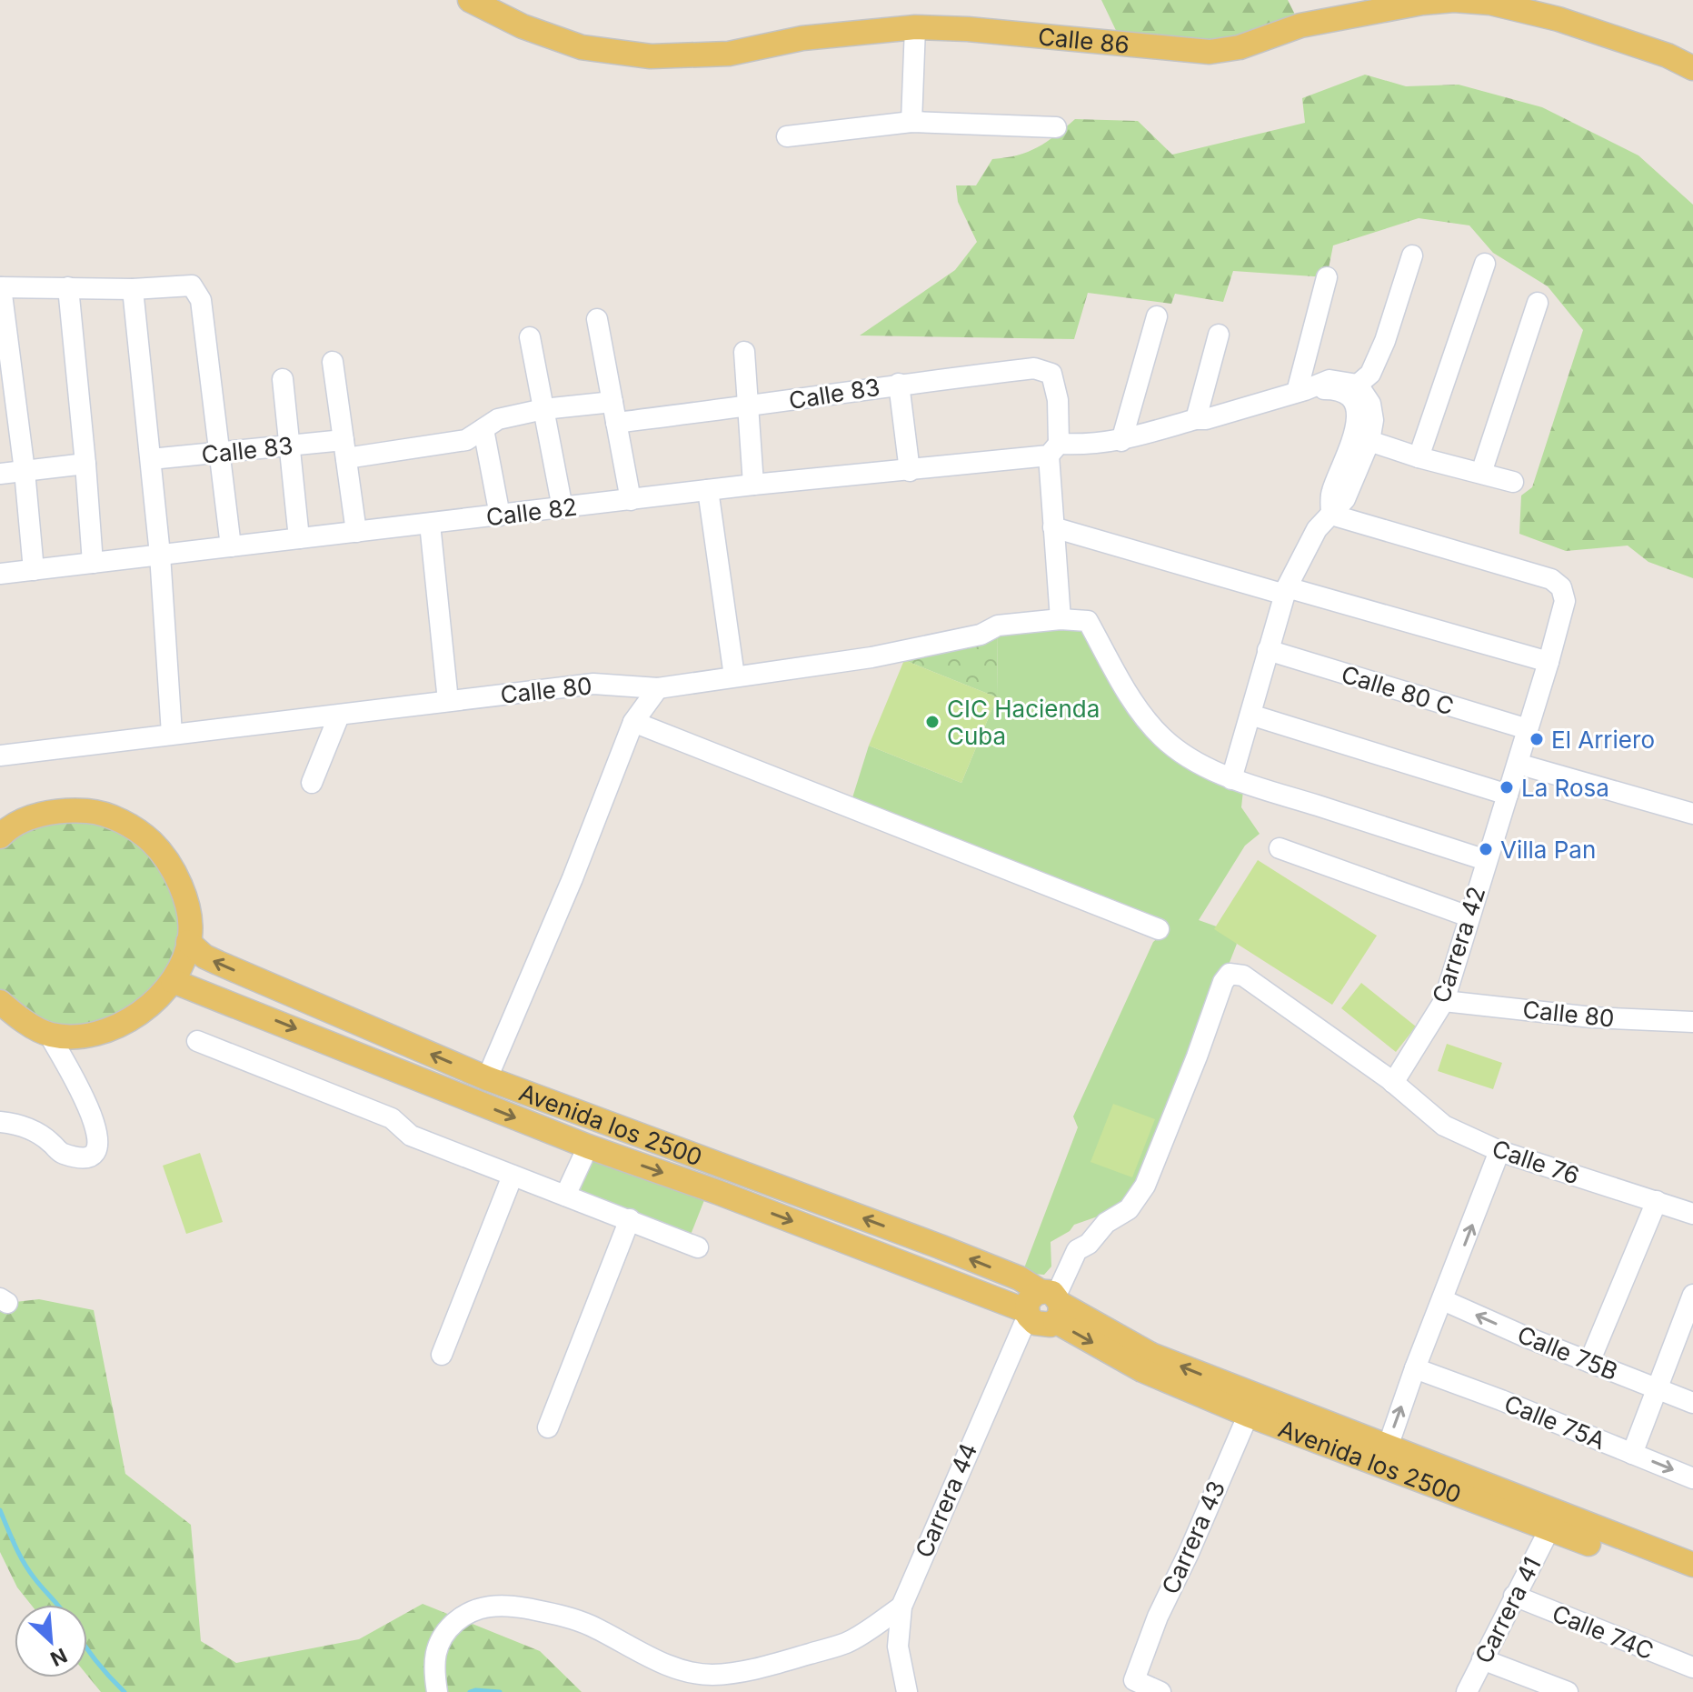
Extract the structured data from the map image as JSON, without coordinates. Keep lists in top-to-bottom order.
{
  "streets": {
    "main road": ["Calle 86", "Avenida los 2500"],
    "street": [
      "Calle 83",
      "Calle 82",
      "Calle 80",
      "Calle 80 C",
      "Carrera 42",
      "Calle 76",
      "Calle 75B",
      "Calle 75A",
      "Carrera 44",
      "Carrera 43",
      "Carrera 41",
      "Calle 74C"
    ]
  },
  "crossings": [
    ["Calle 83", "Calle 82"],
    ["Calle 80", "Carrera 42"],
    ["Calle 80 C", "Carrera 42"],
    ["Carrera 42", "Calle 76"],
    ["Avenida los 2500", "Carrera 44"],
    ["Avenida los 2500", "Carrera 43"],
    ["Avenida los 2500", "Carrera 41"],
    ["Calle 76", "Carrera 44"],
    ["Carrera 41", "Calle 74C"]
  ],
  "one_way": ["Calle 75B"],
  "places": [
    "CIC Hacienda Cuba",
    "El Arriero",
    "La Rosa",
    "Villa Pan"
  ],
  "north": "bottom right"
}
